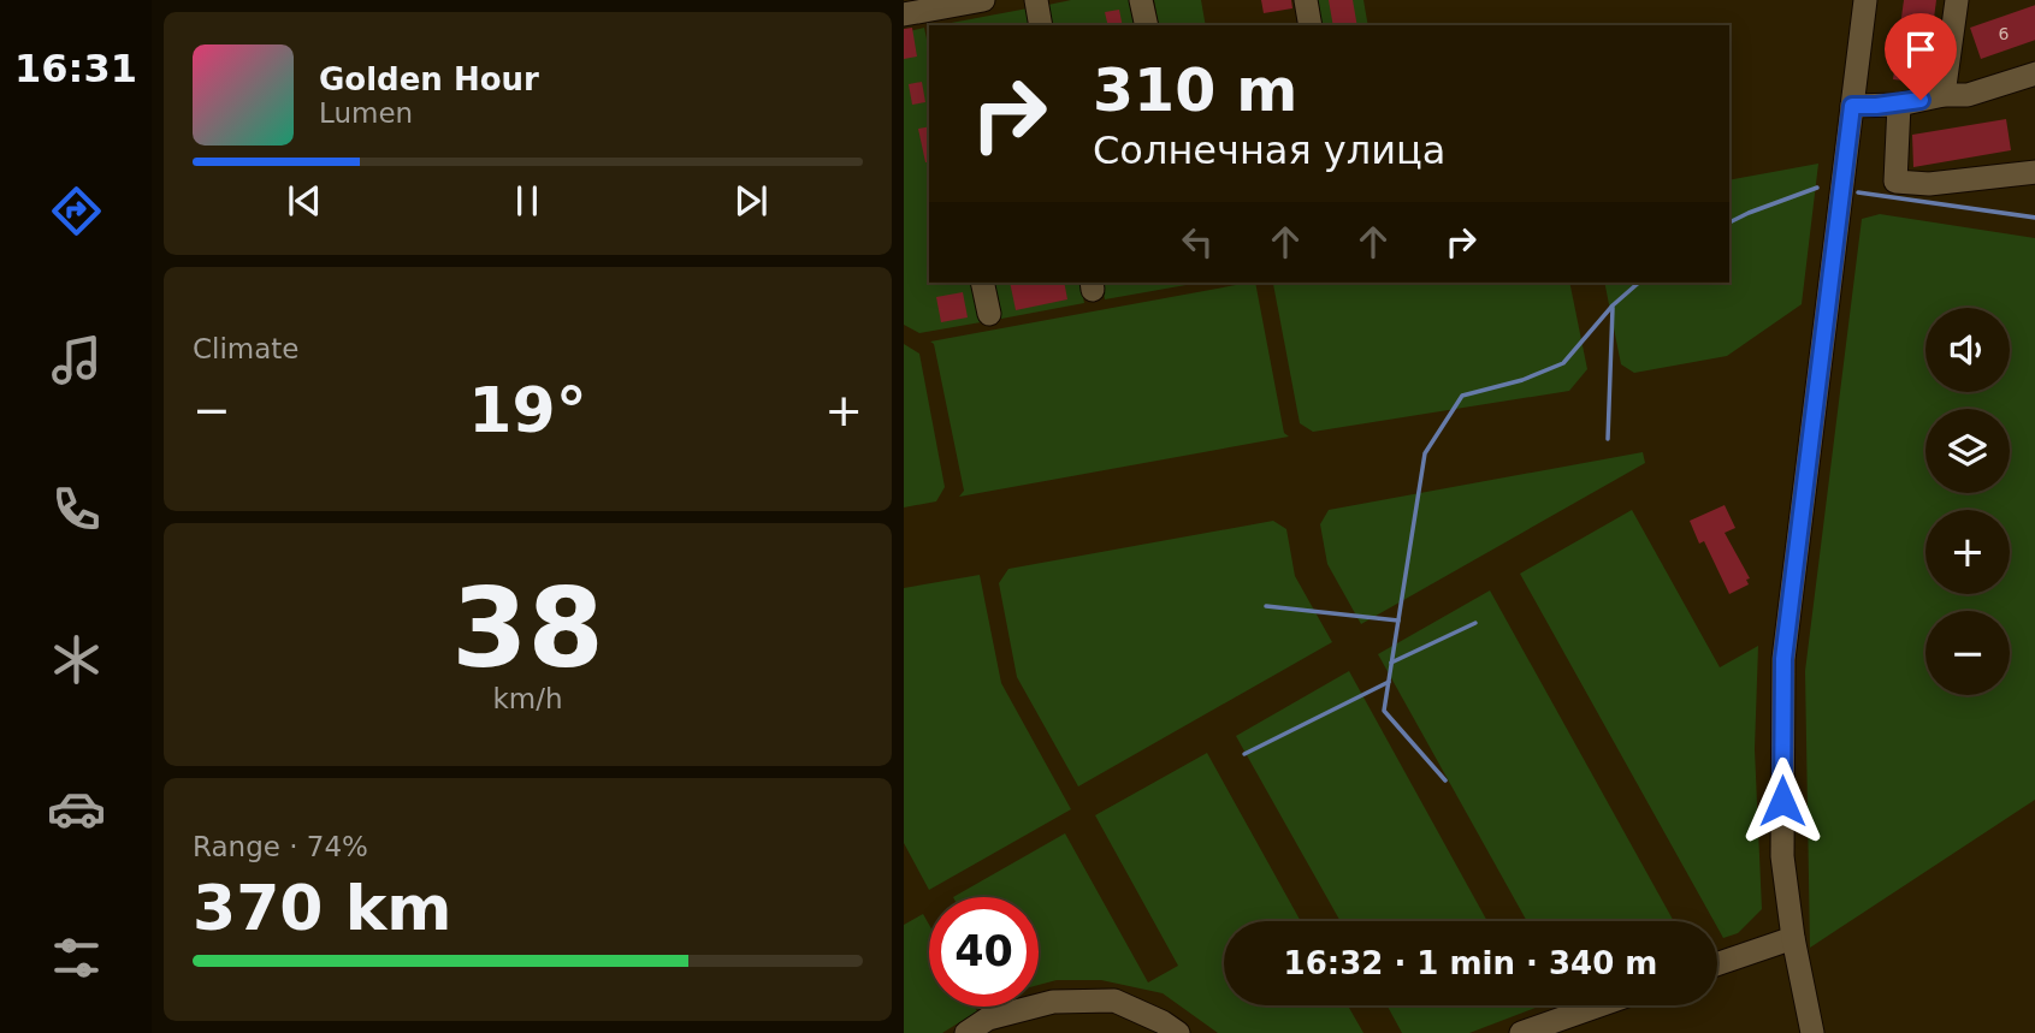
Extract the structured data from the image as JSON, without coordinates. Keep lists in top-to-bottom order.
{
  "house_numbers": ["6"],
  "page": {
    "tabs": "16:31",
    "turn": ["310 m", "Солнечная улица"],
    "song": ["Golden Hour", "Lumen"],
    "tile": [
      "Climate",
      ["38", "km/h"],
      ["Range · 74%", "370 km"]
    ],
    "map_buttons": ["+", "−"],
    "heat": ["−", "19°", "+"],
    "limit": "40",
    "trip": "16:32 · 1 min · 340 m"
  }
}
